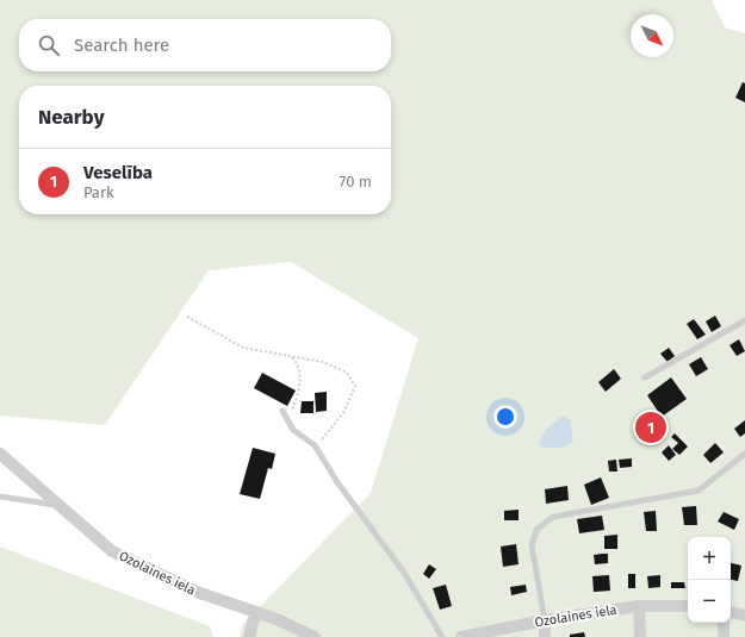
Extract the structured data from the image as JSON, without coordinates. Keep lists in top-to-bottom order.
{
  "streets": {
    "street": ["Ozolaines iela"]
  },
  "north": "bottom right",
  "page": {
    "search": "Search here",
    "heading": "Nearby",
    "list": [
      {
        "mark": "1",
        "name": "Veselība",
        "note": "Park",
        "value": "70 m"
      }
    ],
    "pins": "1",
    "map_buttons": ["+", "−"]
  }
}
